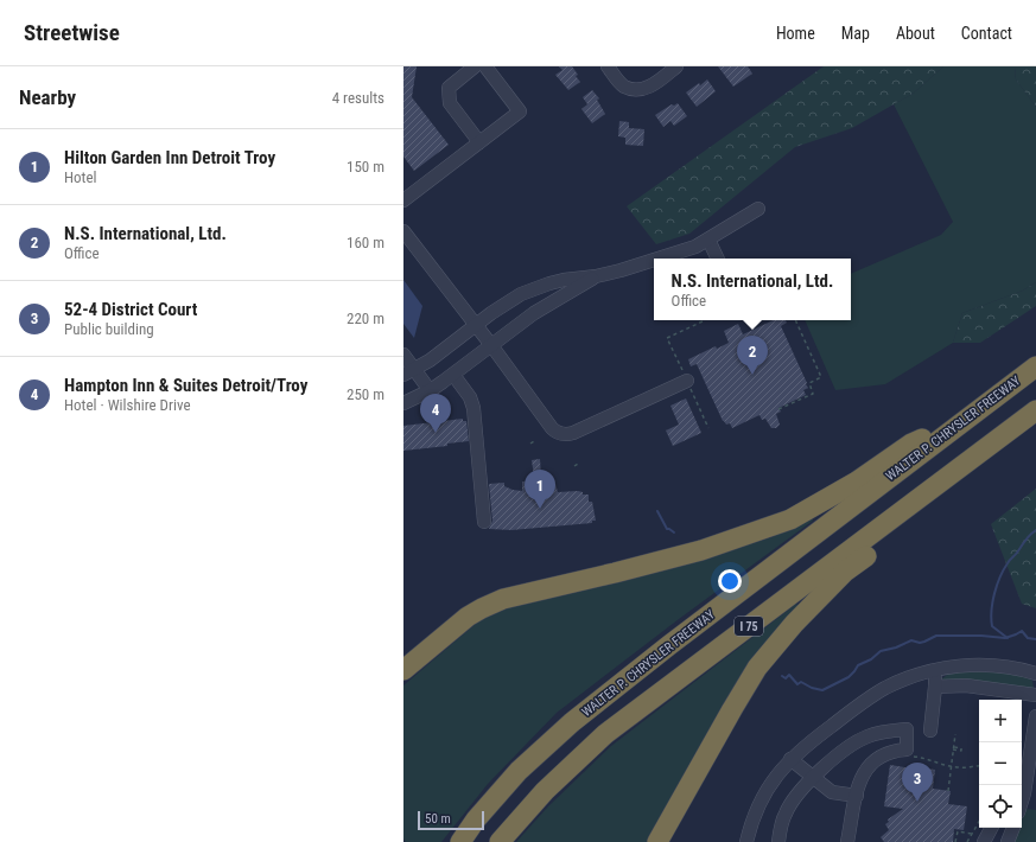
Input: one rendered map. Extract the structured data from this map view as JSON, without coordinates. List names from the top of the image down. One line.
{"streets":{"highway":["WALTER P. CHRYSLER FREEWAY","I 75"]},"scale_bar":"50 m","page":{"header":"Streetwise","nav":["Home","Map","About","Contact"],"heading":["Nearby","4 results"],"list":[{"mark":"1","name":"Hilton Garden Inn Detroit Troy","note":"Hotel","value":"150 m"},{"mark":"2","name":"N.S. International, Ltd.","note":"Office","value":"160 m"},{"mark":"3","name":"52-4 District Court","note":"Public building","value":"220 m"},{"mark":"4","name":"Hampton Inn & Suites Detroit/Troy","note":"Hotel · Wilshire Drive","value":"250 m"}],"popup":["N.S. International, Ltd.","Office"],"pins":["2","4","1","3"],"map_buttons":["+","−"],"scale":"50 m"}}
